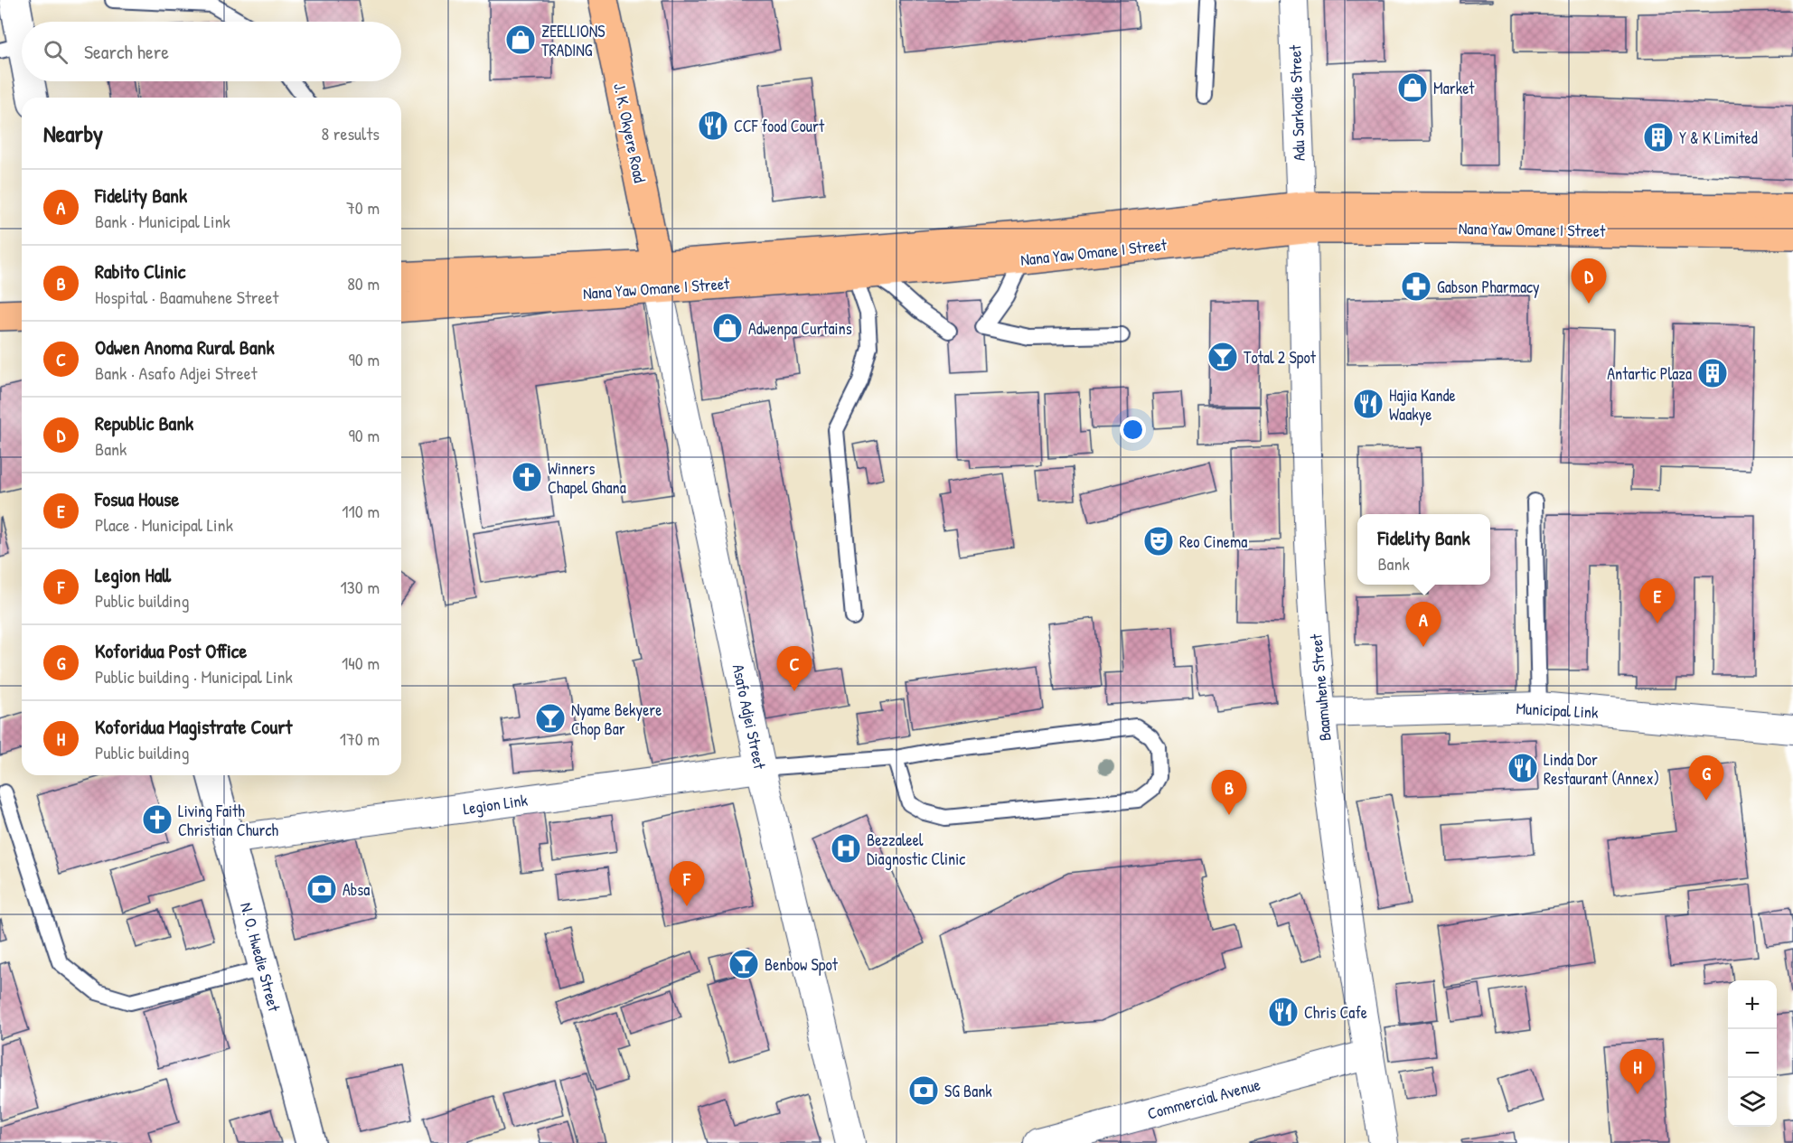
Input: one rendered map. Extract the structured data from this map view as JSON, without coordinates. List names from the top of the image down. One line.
{"streets":{"main road":["J. K. Okyere Road","Nana Yaw Omane I Street"],"street":["Adu Sarkodie Street","Baamuhene Street","Municipal Link","Asafo Adjei Street","Legion Link","N. O. Hwedie Street","Commercial Avenue"]},"crossings":[["Adu Sarkodie Street","Nana Yaw Omane I Street"],["Adu Sarkodie Street","Baamuhene Street"],["J. K. Okyere Road","Nana Yaw Omane I Street"],["J. K. Okyere Road","Asafo Adjei Street"],["Nana Yaw Omane I Street","Baamuhene Street"],["Nana Yaw Omane I Street","Asafo Adjei Street"],["Baamuhene Street","Municipal Link"],["Baamuhene Street","Commercial Avenue"],["Asafo Adjei Street","Legion Link"],["Legion Link","N. O. Hwedie Street"]],"places":{"shop":["ZEELLIONS TRADING","Market","Adwenpa Curtains"],"restaurant":["CCF food Court","Hajia Kande Waakye","Linda Dor Restaurant (Annex)","Chris Cafe"],"building":["Y & K Limited","Antartic Plaza"],"pharmacy":["Gabson Pharmacy"],"bar":["Total 2 Spot","Nyame Bekyere Chop Bar","Benbow Spot"],"church":["Winners Chapel Ghana","Living Faith Christian Church"],"theatre":["Reo Cinema"],"hospital":["Bezzaleel Diagnostic Clinic"],"bank":["Absa","SG Bank"]},"page":{"search":"Search here","heading":["Nearby","8 results"],"list":[{"mark":"A","name":"Fidelity Bank","note":"Bank · Municipal Link","value":"70 m"},{"mark":"B","name":"Rabito Clinic","note":"Hospital · Baamuhene Street","value":"80 m"},{"mark":"C","name":"Odwen Anoma Rural Bank","note":"Bank · Asafo Adjei Street","value":"90 m"},{"mark":"D","name":"Republic Bank","note":"Bank","value":"90 m"},{"mark":"E","name":"Fosua House","note":"Place · Municipal Link","value":"110 m"},{"mark":"F","name":"Legion Hall","note":"Public building","value":"130 m"},{"mark":"G","name":"Koforidua Post Office","note":"Public building · Municipal Link","value":"140 m"},{"mark":"H","name":"Koforidua Magistrate Court","note":"Public building","value":"170 m"}],"pins":["D","E","A","C","G","B","F","H"],"popup":["Fidelity Bank","Bank"],"map_buttons":["+","−"]}}
